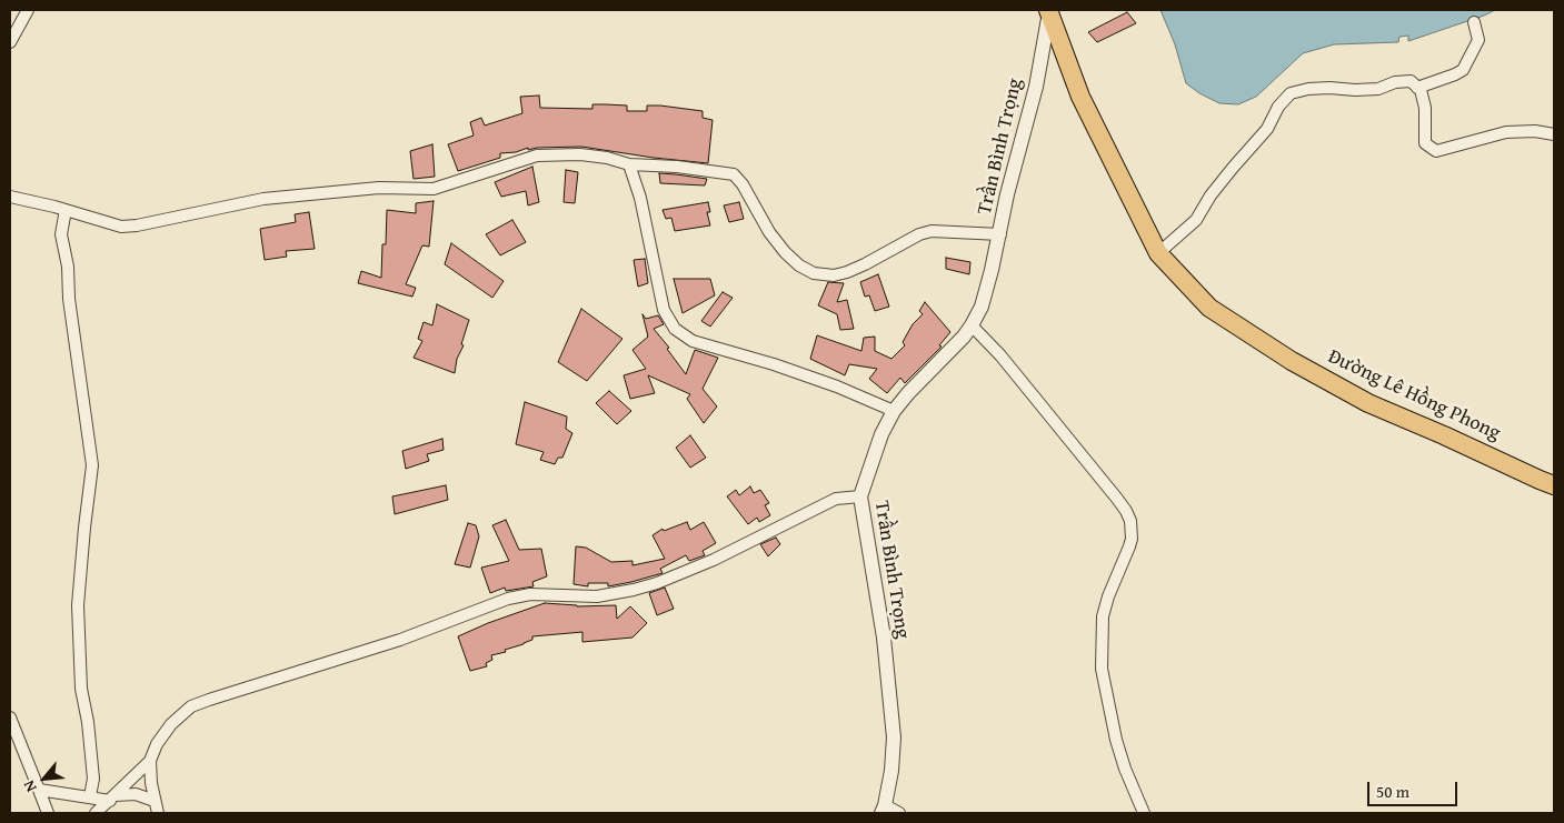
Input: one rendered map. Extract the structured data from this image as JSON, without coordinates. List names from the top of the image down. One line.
{"streets":{"main road":["Đường Lê Hồng Phong"],"street":["Trần Bình Trọng"]},"crossings":[["Trần Bình Trọng","Đường Lê Hồng Phong"]],"scale_bar":"50 m","north":"bottom left"}
